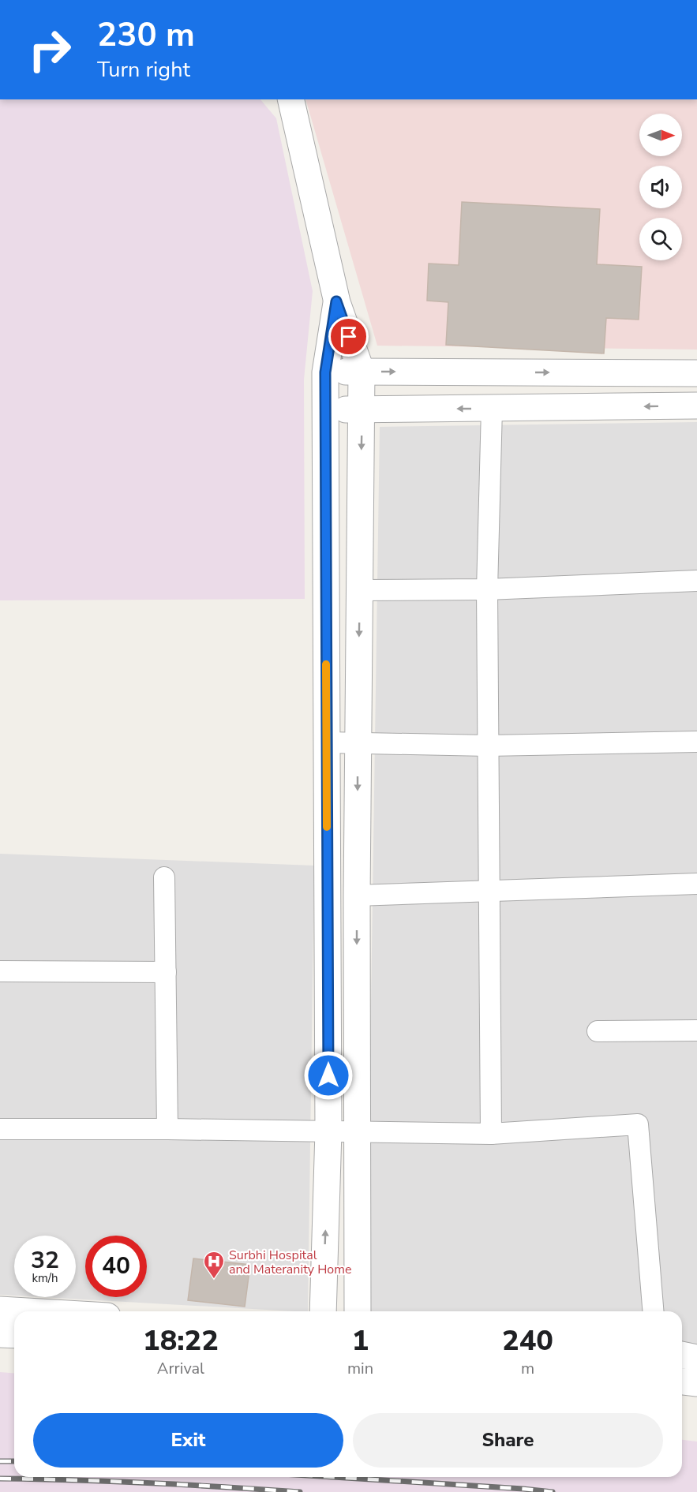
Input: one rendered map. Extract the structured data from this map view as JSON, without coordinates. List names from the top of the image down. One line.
{"places":{"hospital":["Surbhi Hospital and Materanity Home"]},"north":"right","page":{"turn":["230 m","Turn right"],"speed":"32 km/h","limit":"40","eta":["18:22","Arrival","1","min","240","m"],"buttons":["Exit","Share"]}}
